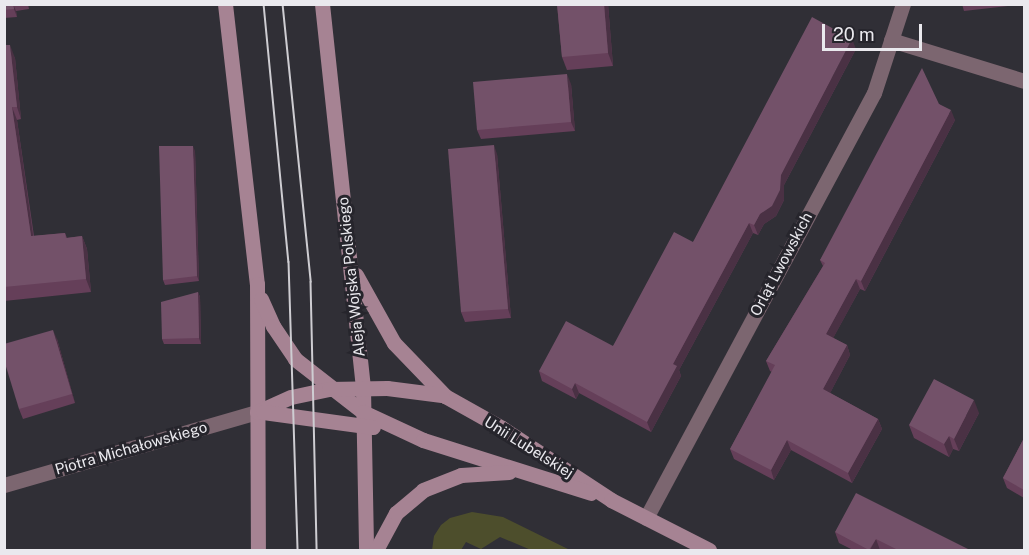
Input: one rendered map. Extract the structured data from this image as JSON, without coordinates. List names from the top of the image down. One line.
{"streets":{"street":["Orląt Lwowskich","Aleja Wojska Polskiego","Unii Lubelskiej","Piotra Michałowskiego"]},"crossings":[["Orląt Lwowskich","Unii Lubelskiej"],["Aleja Wojska Polskiego","Unii Lubelskiej"]],"scale_bar":"20 m"}
